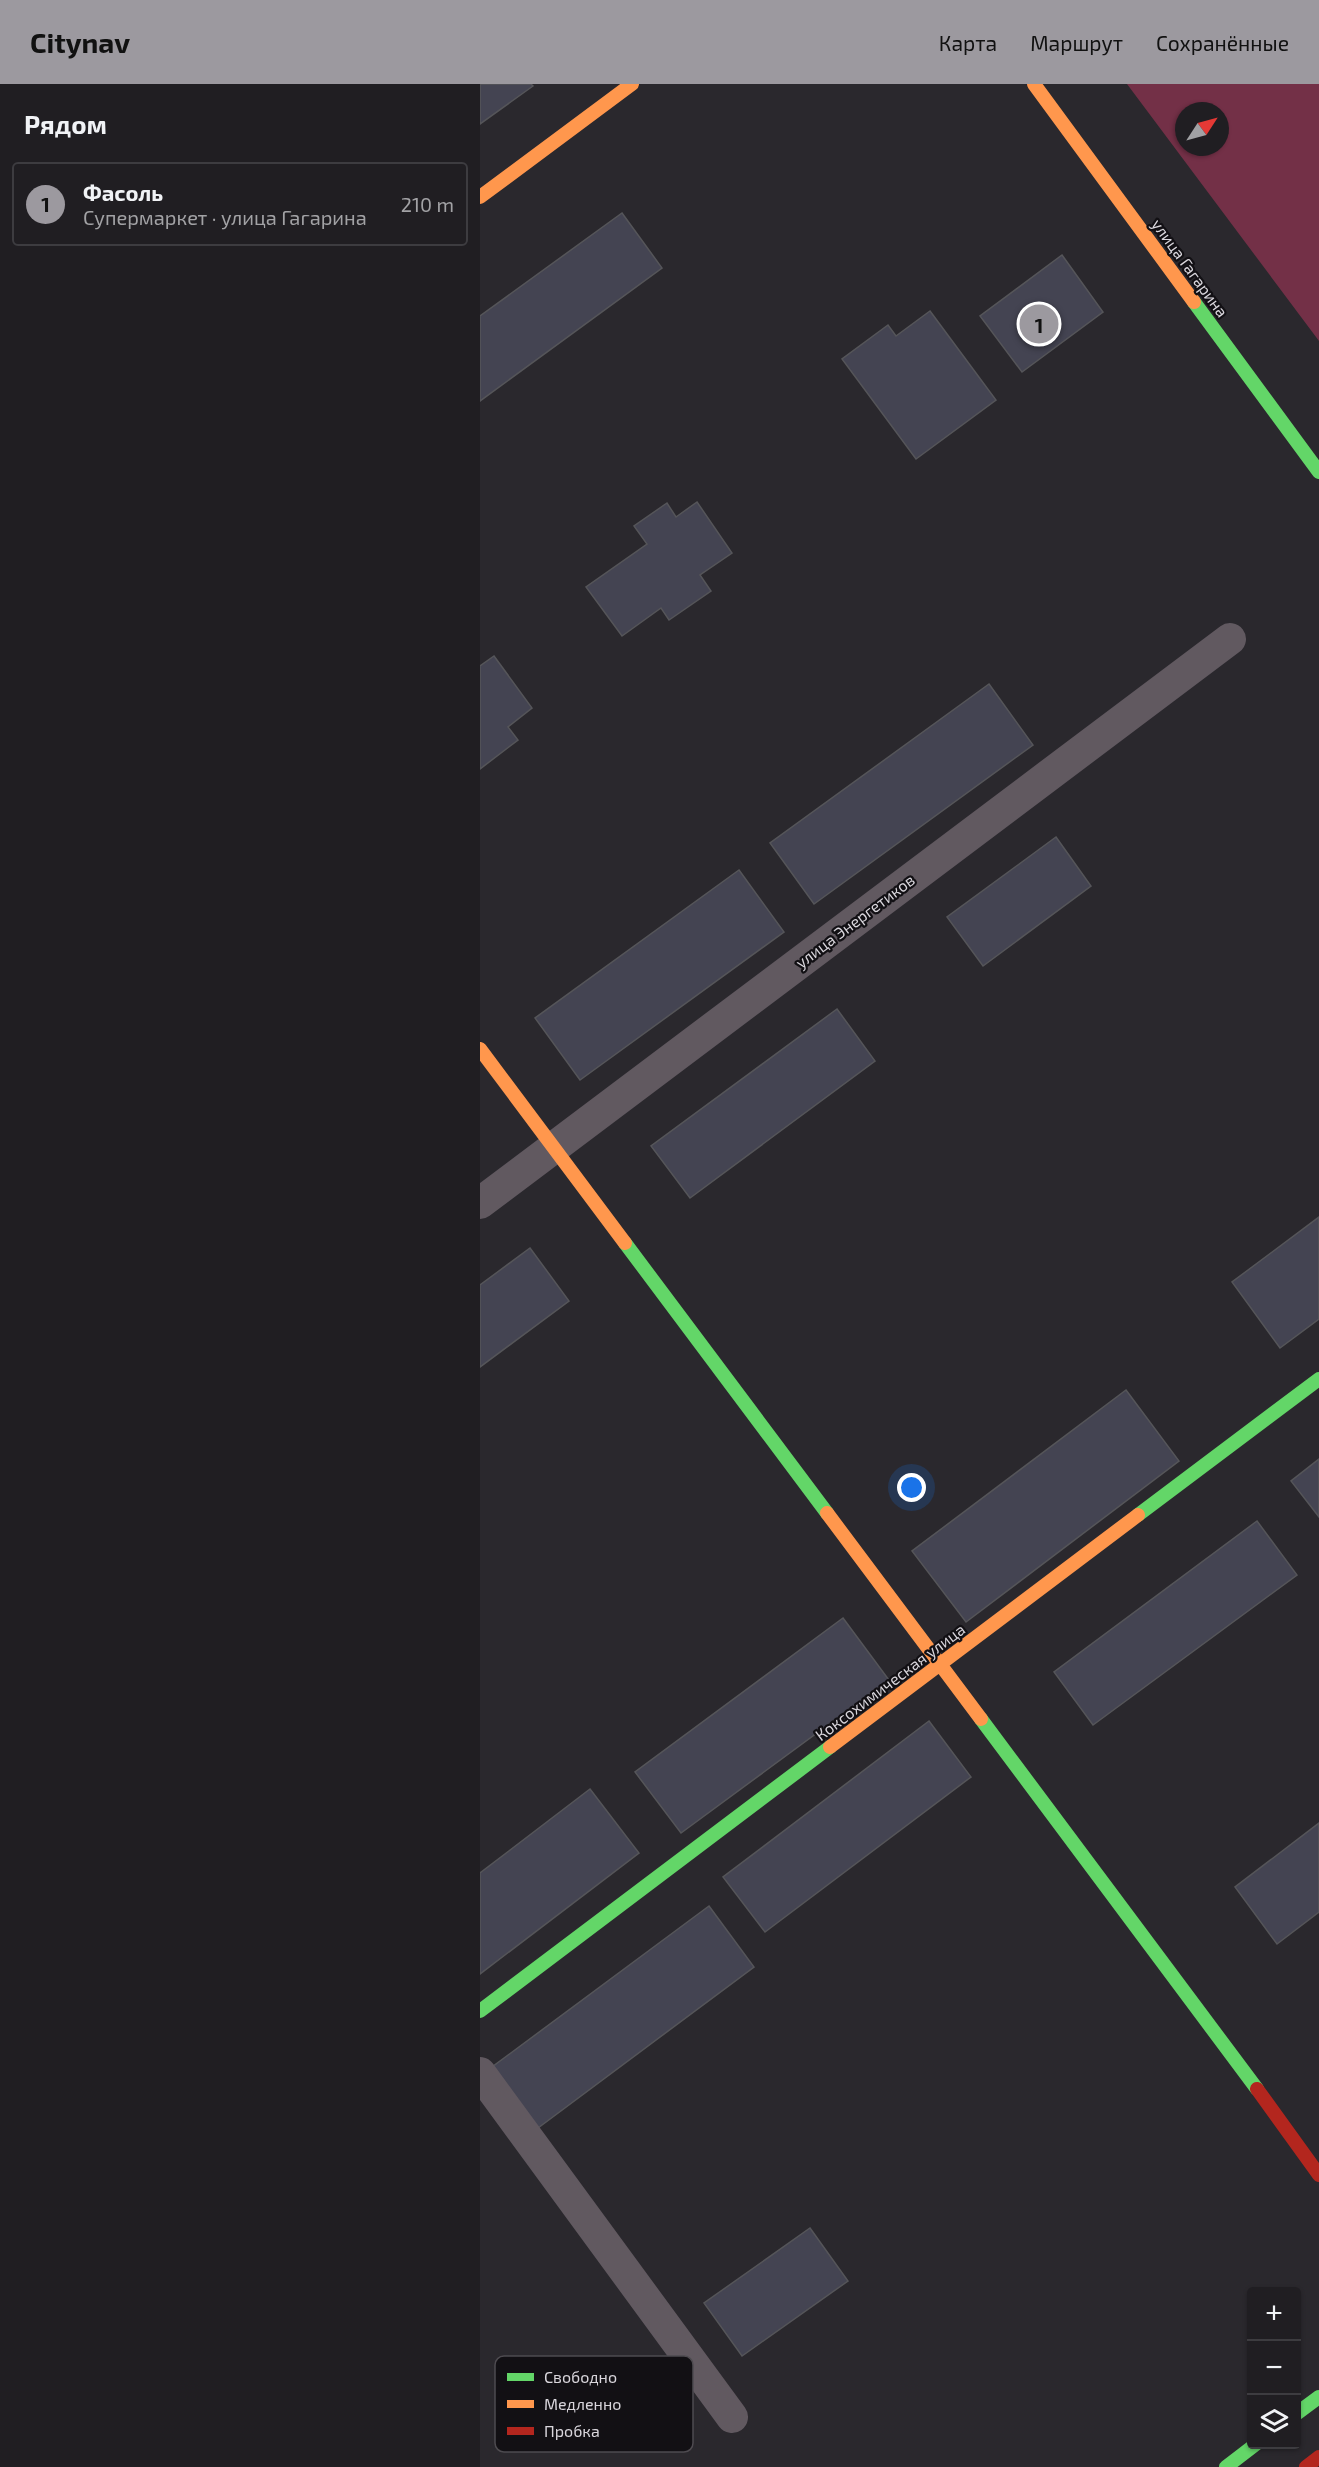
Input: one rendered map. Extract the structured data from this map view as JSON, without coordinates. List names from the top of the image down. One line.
{"streets":{"street":["улица Гагарина","улица Энергетиков","Коксохимическая улица"]},"legend":["Свободно","Медленно","Пробка"],"north":"top right","page":{"header":"Citynav","nav":["Карта","Маршрут","Сохранённые"],"heading":"Рядом","list":[{"mark":"1","name":"Фасоль","note":"Супермаркет · улица Гагарина","value":"210 m"}],"pins":"1","map_buttons":["+","−"]}}
